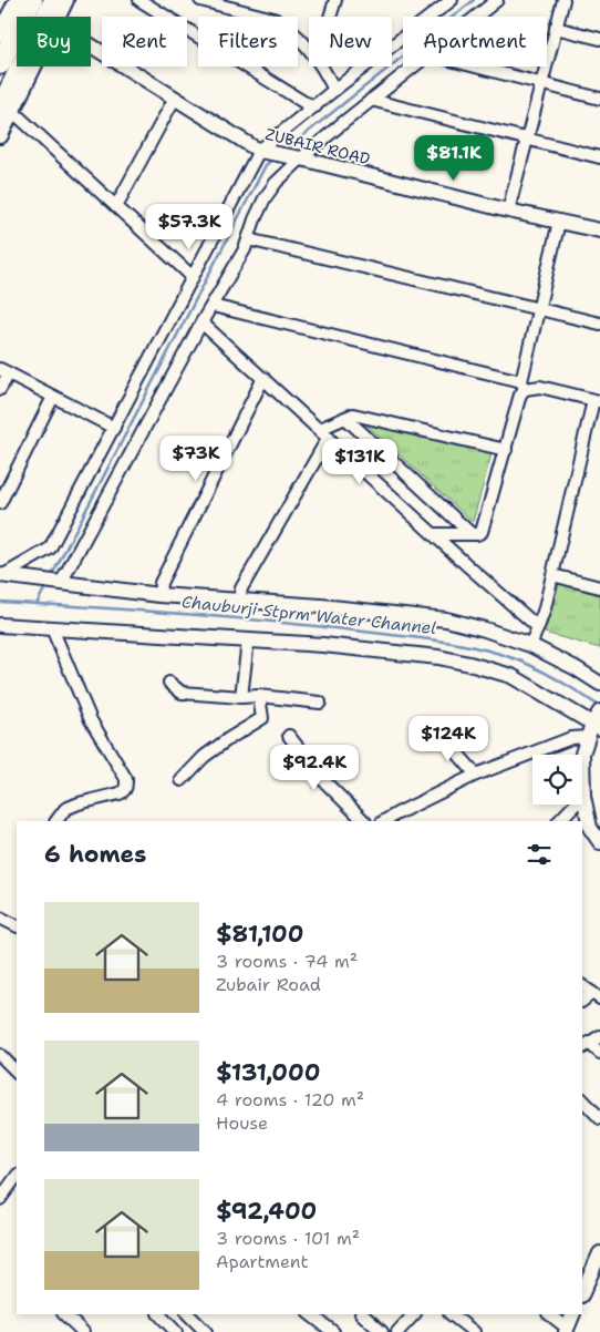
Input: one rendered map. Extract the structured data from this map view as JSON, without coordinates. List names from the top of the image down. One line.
{"streets":{"street":["ZUBAIR ROAD"]},"water":["Chauburji Stprm Water Channel"],"page":{"chip":["Buy","Rent","Filters","New","Apartment"],"price":["$81.1K","$57.3K","$73K","$131K","$124K","$92.4K"],"heading":"6 homes","list":[{"name":"$81,100","note":"3 rooms · 74 m² · Zubair Road"},{"name":"$131,000","note":"4 rooms · 120 m² · House"},{"name":"$92,400","note":"3 rooms · 101 m² · Apartment"}]}}
